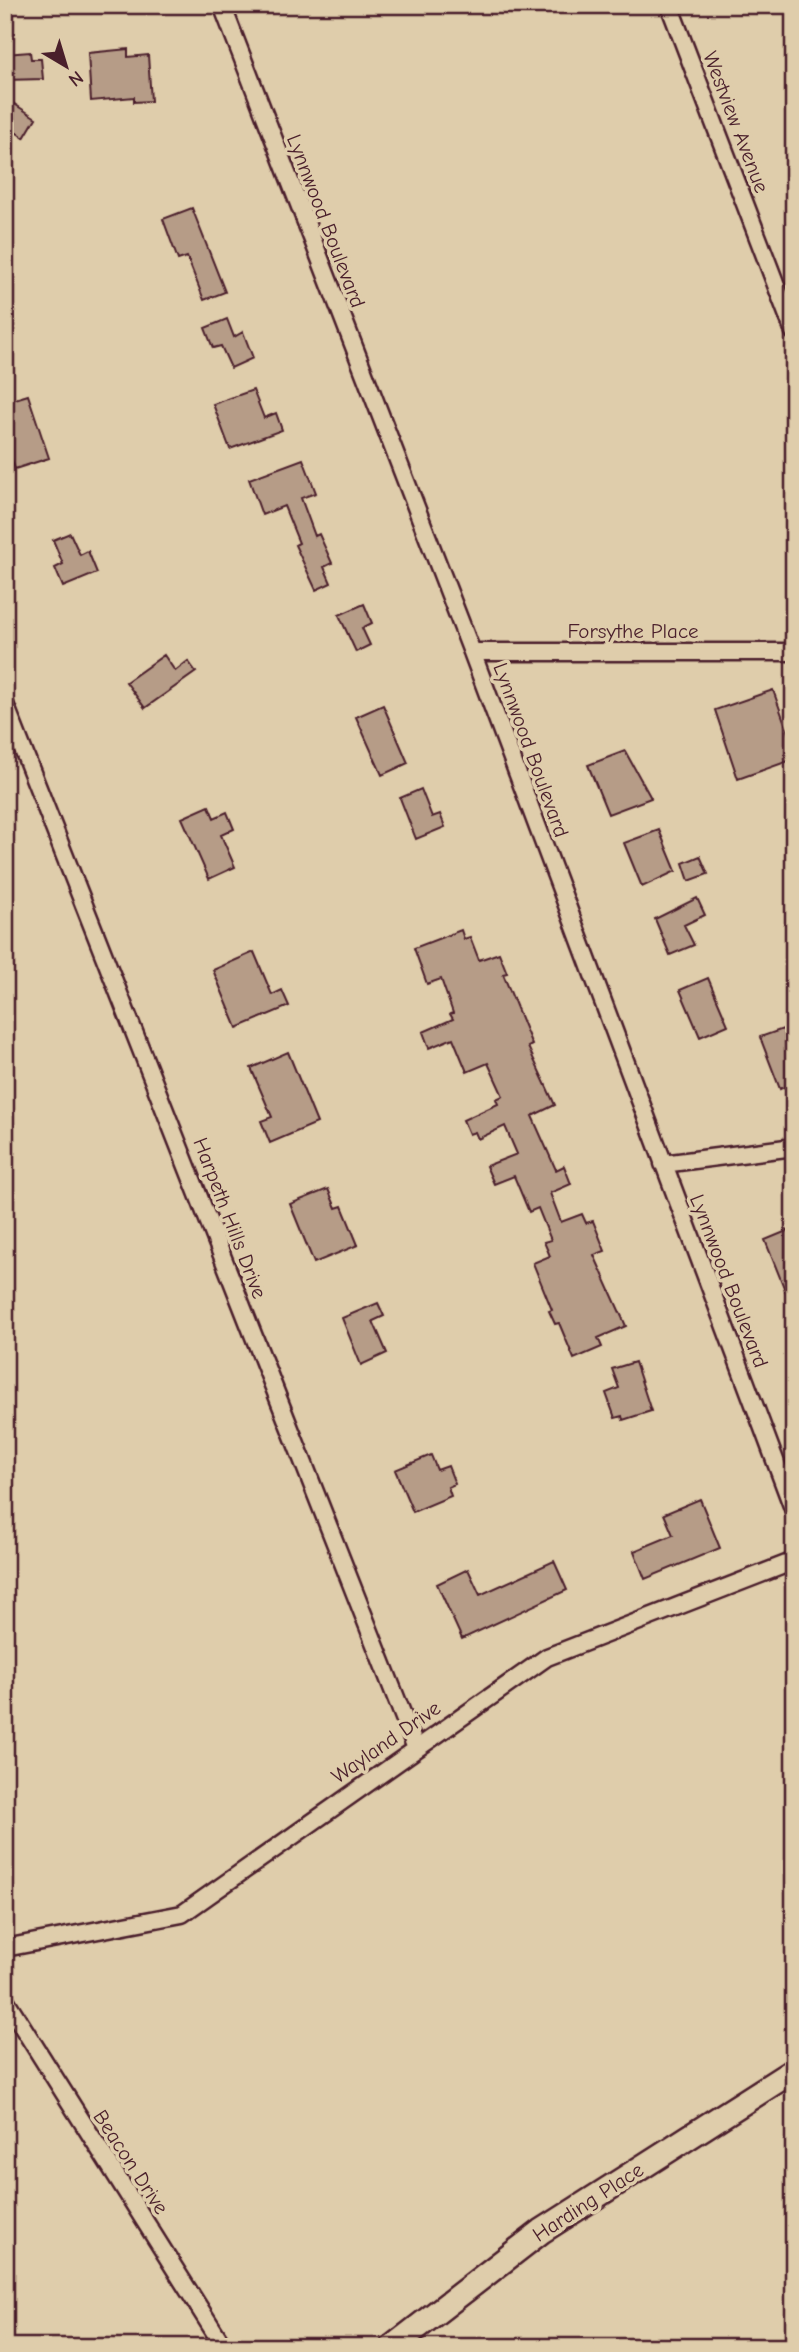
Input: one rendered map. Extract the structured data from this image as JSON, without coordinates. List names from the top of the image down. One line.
{"streets":{"main road":["Harding Place"],"street":["Westview Avenue","Lynnwood Boulevard","Forsythe Place","Harpeth Hills Drive","Wayland Drive","Beacon Drive"]},"crossings":[["Lynnwood Boulevard","Forsythe Place"],["Harpeth Hills Drive","Wayland Drive"]],"north":"bottom right"}
